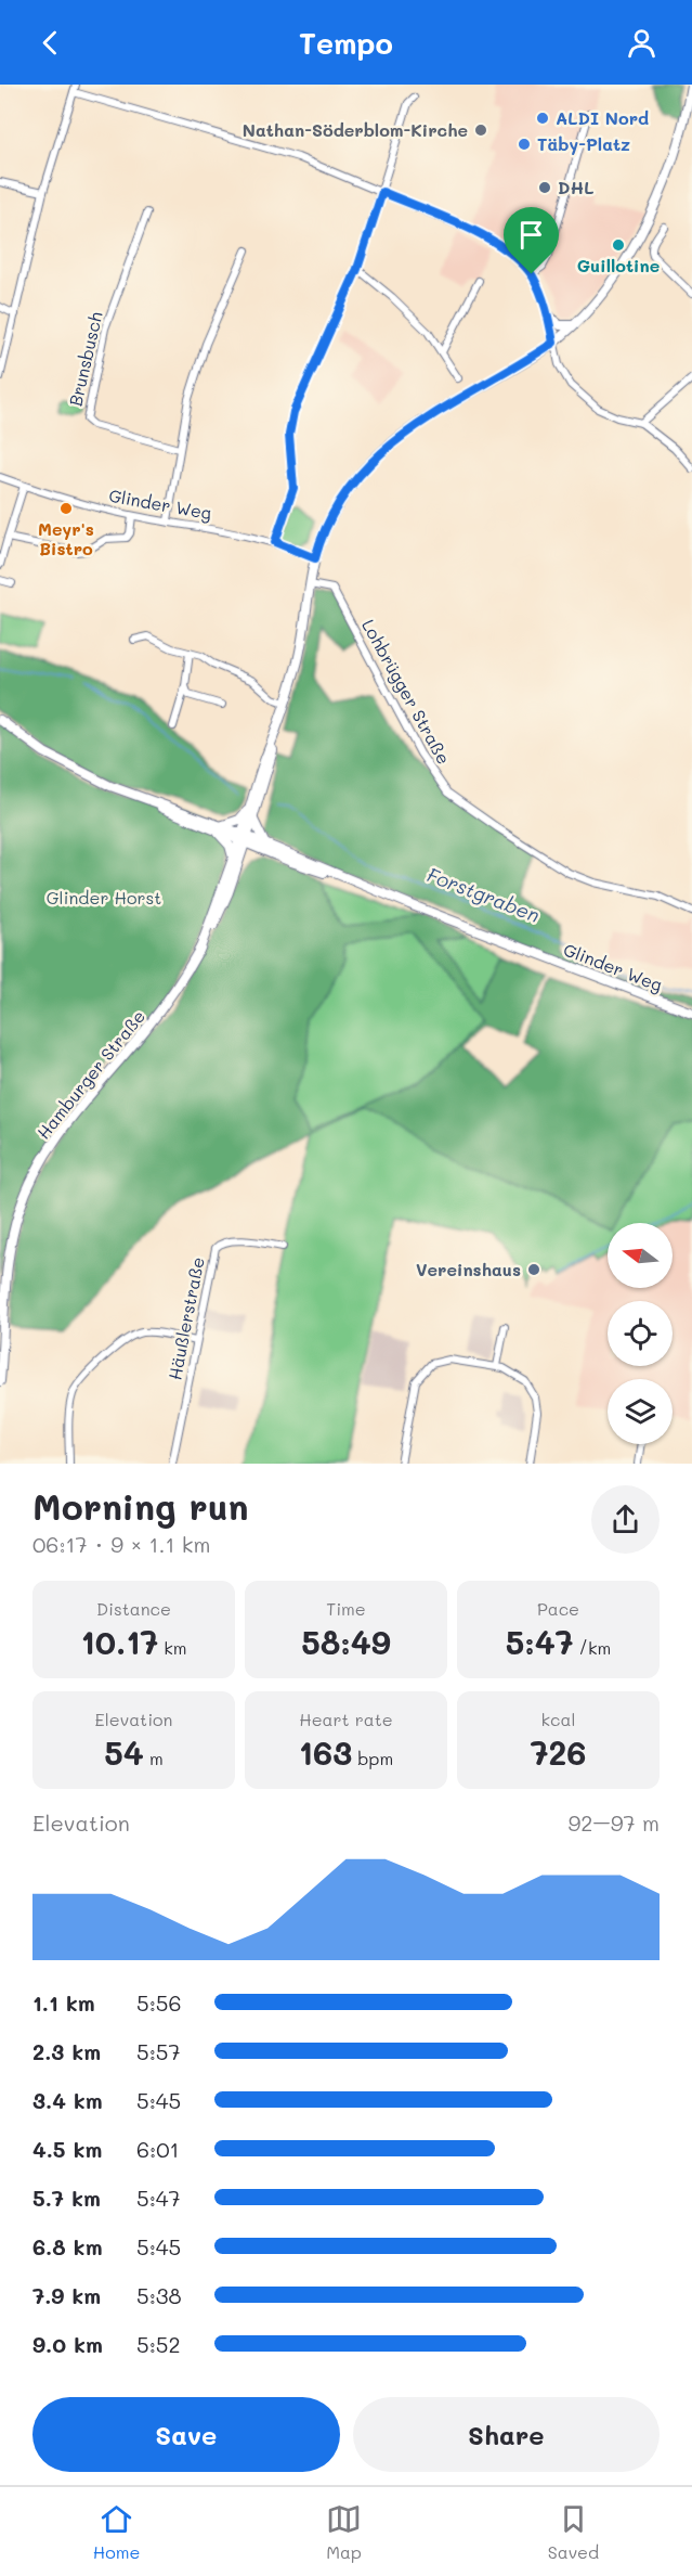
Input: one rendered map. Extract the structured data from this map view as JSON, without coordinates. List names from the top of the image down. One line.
{"streets":{"main road":["Glinder Weg","Hamburger Straße"],"street":["Brunsbusch","Lohbrügger Straße","Häußlerstraße"]},"crossings":[["Glinder Weg","Hamburger Straße"],["Lohbrügger Straße","Hamburger Straße"]],"water":["Forstgraben"],"parks":["Glinder Horst"],"places":["ALDI Nord","Nathan-Söderblom-Kirche","Täby-Platz","DHL","Guillotine","Meyr's Bistro","Vereinshaus"],"north":"left","page":{"header":"Tempo","heading":["Morning run","06:17 · 9 × 1.1 km"],"stats":[["Distance","10.17 km"],["Time","58:49"],["Pace","5:47 /km"],["Elevation","54 m"],["Heart rate","163 bpm"],["kcal","726"]],"chart":["Elevation","92–97 m"],"list":[{"name":"1.1 km","note":"5:56"},{"name":"2.3 km","note":"5:57"},{"name":"3.4 km","note":"5:45"},{"name":"4.5 km","note":"6:01"},{"name":"5.7 km","note":"5:47"},{"name":"6.8 km","note":"5:45"},{"name":"7.9 km","note":"5:38"},{"name":"9.0 km","note":"5:52"}],"buttons":["Save","Share"],"tabs":["Home","Map","Saved"]}}
